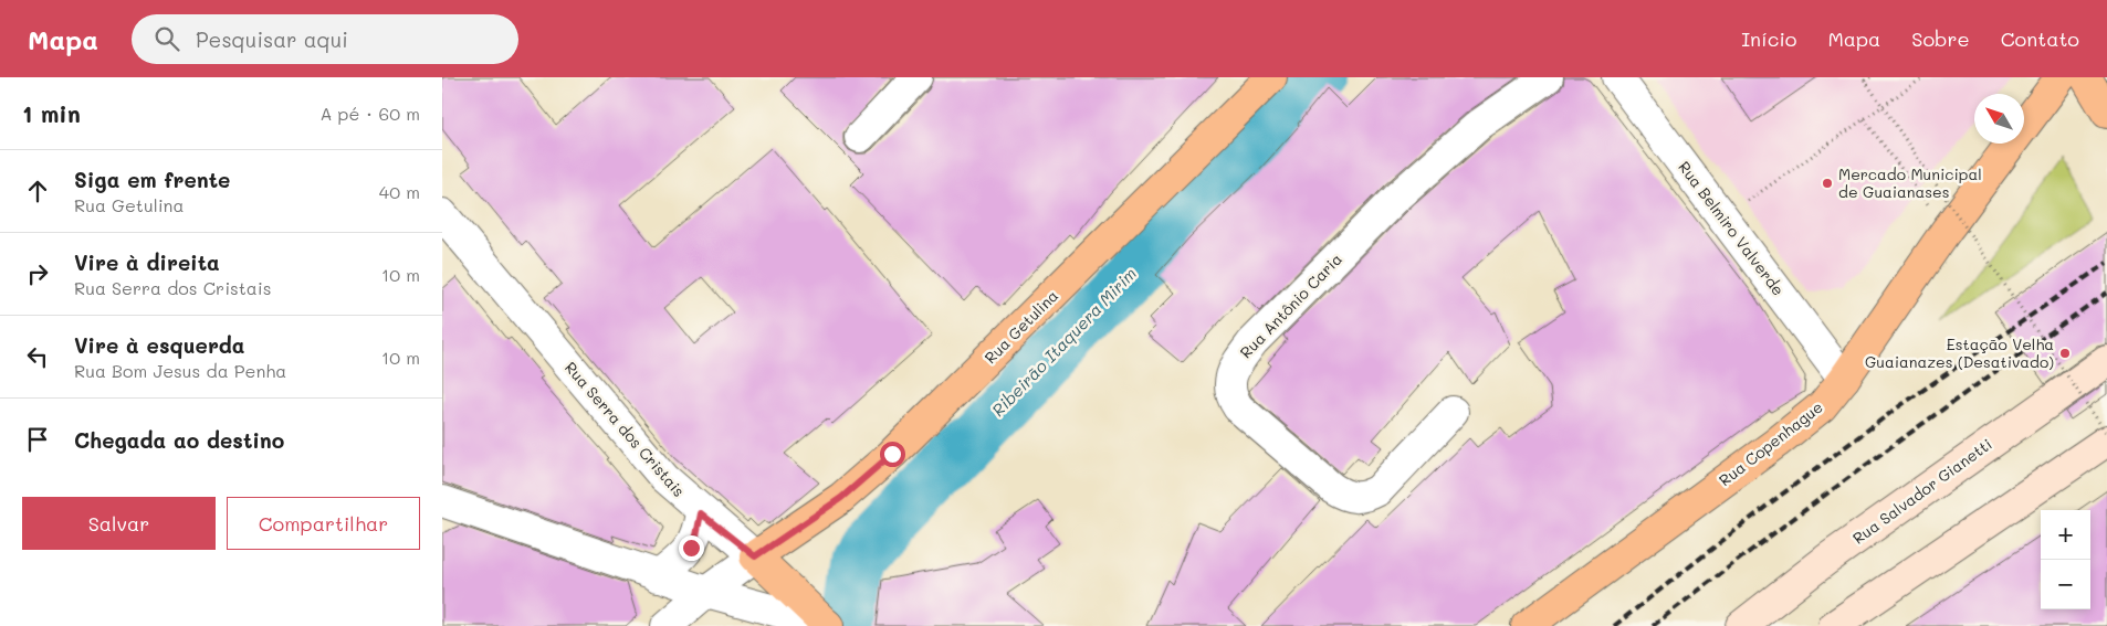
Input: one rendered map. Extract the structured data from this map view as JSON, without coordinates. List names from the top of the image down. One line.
{"streets":{"main road":["Rua Getulina","Rua Serra dos Cristais","Rua Copenhague","Rua Salvador Gianetti"],"street":["Rua Belmiro Valverde","Rua Antônio Caria"]},"crossings":[["Rua Belmiro Valverde","Rua Copenhague"],["Rua Getulina","Rua Serra dos Cristais"]],"water":["Ribeirão Itaquera Mirim"],"places":["Mercado Municipal de Guaianases","Estação Velha Guaianazes (Desativado)"],"north":"top left","page":{"header":"Mapa","search":"Pesquisar aqui","nav":["Início","Mapa","Sobre","Contato"],"heading":["1 min","A pé · 60 m"],"list":[["Siga em frente","Rua Getulina","40 m"],["Vire à direita","Rua Serra dos Cristais","10 m"],["Vire à esquerda","Rua Bom Jesus da Penha","10 m"],"Chegada ao destino"],"buttons":["Salvar","Compartilhar"],"map_buttons":["+","−"]}}
